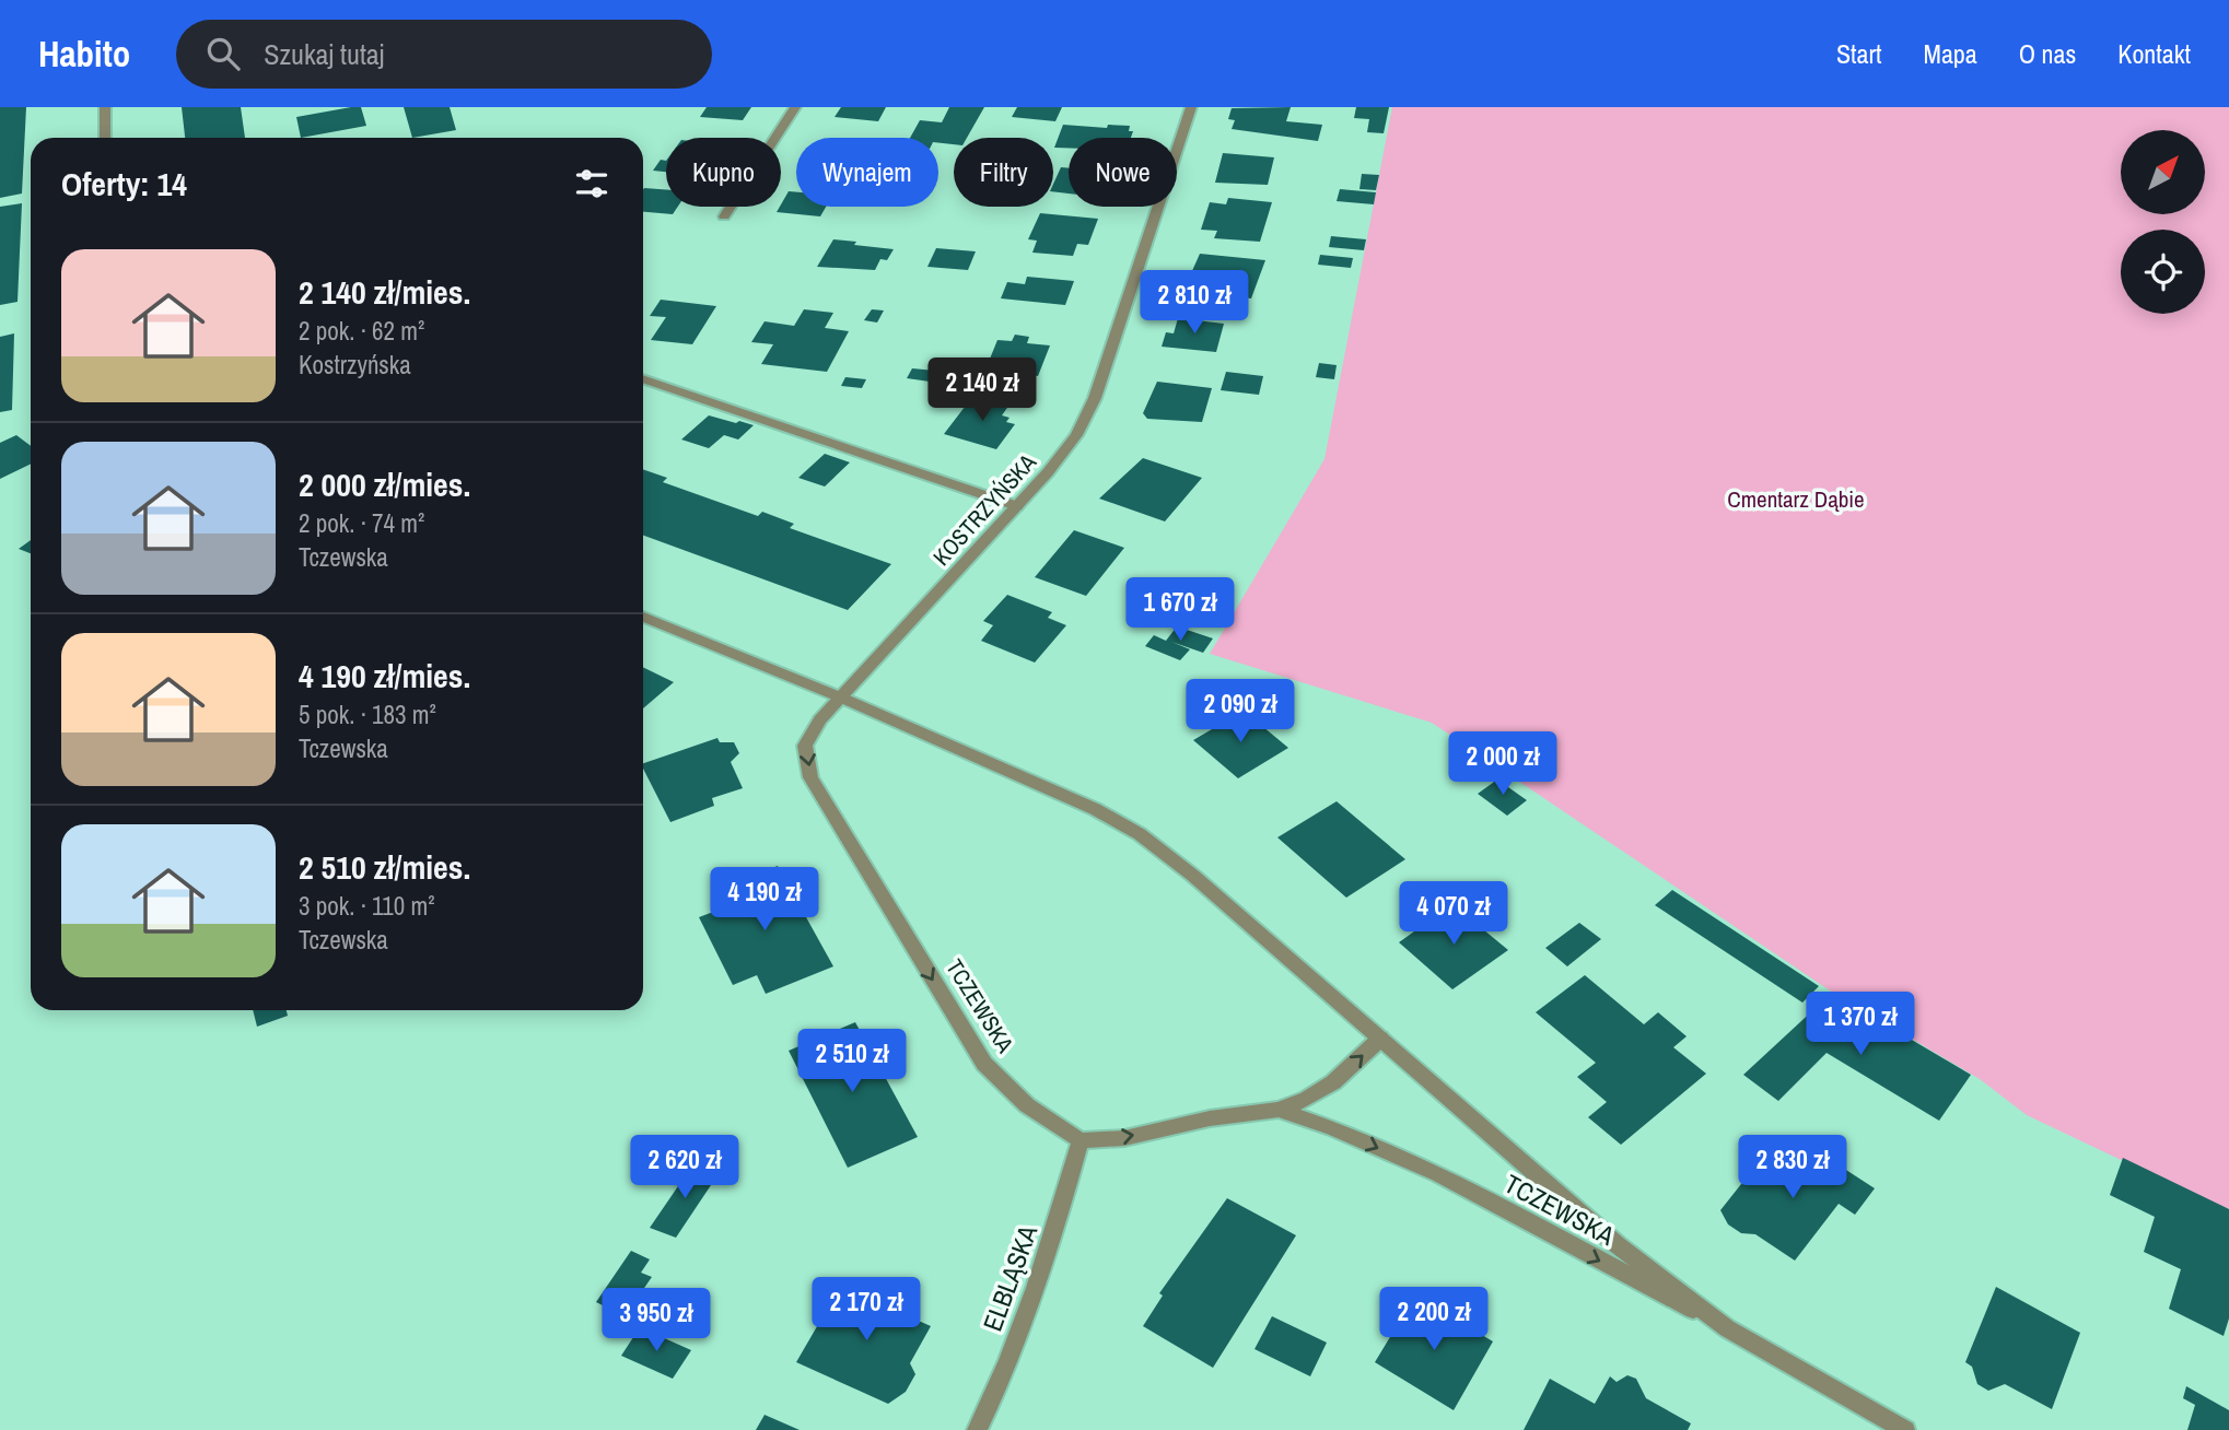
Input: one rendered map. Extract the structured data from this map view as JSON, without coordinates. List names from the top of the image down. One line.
{"streets":{"street":["KOSTRZYŃSKA","TCZEWSKA","ELBLĄSKA"]},"crossings":[["KOSTRZYŃSKA","TCZEWSKA"],["TCZEWSKA","ELBLĄSKA"]],"parks":["Cmentarz Dąbie"],"north":"top right","page":{"header":"Habito","search":"Szukaj tutaj","nav":["Start","Mapa","O nas","Kontakt"],"chip":["Kupno","Wynajem","Filtry","Nowe"],"heading":"Oferty: 14","list":[{"name":"2 140 zł/mies.","note":"2 pok. · 62 m² · Kostrzyńska"},{"name":"2 000 zł/mies.","note":"2 pok. · 74 m² · Tczewska"},{"name":"4 190 zł/mies.","note":"5 pok. · 183 m² · Tczewska"},{"name":"2 510 zł/mies.","note":"3 pok. · 110 m² · Tczewska"}],"price":["2 810 zł","2 140 zł","1 670 zł","2 090 zł","2 000 zł","4 190 zł","4 070 zł","1 370 zł","2 510 zł","2 620 zł","2 830 zł","2 170 zł","2 200 zł","3 950 zł"]}}
